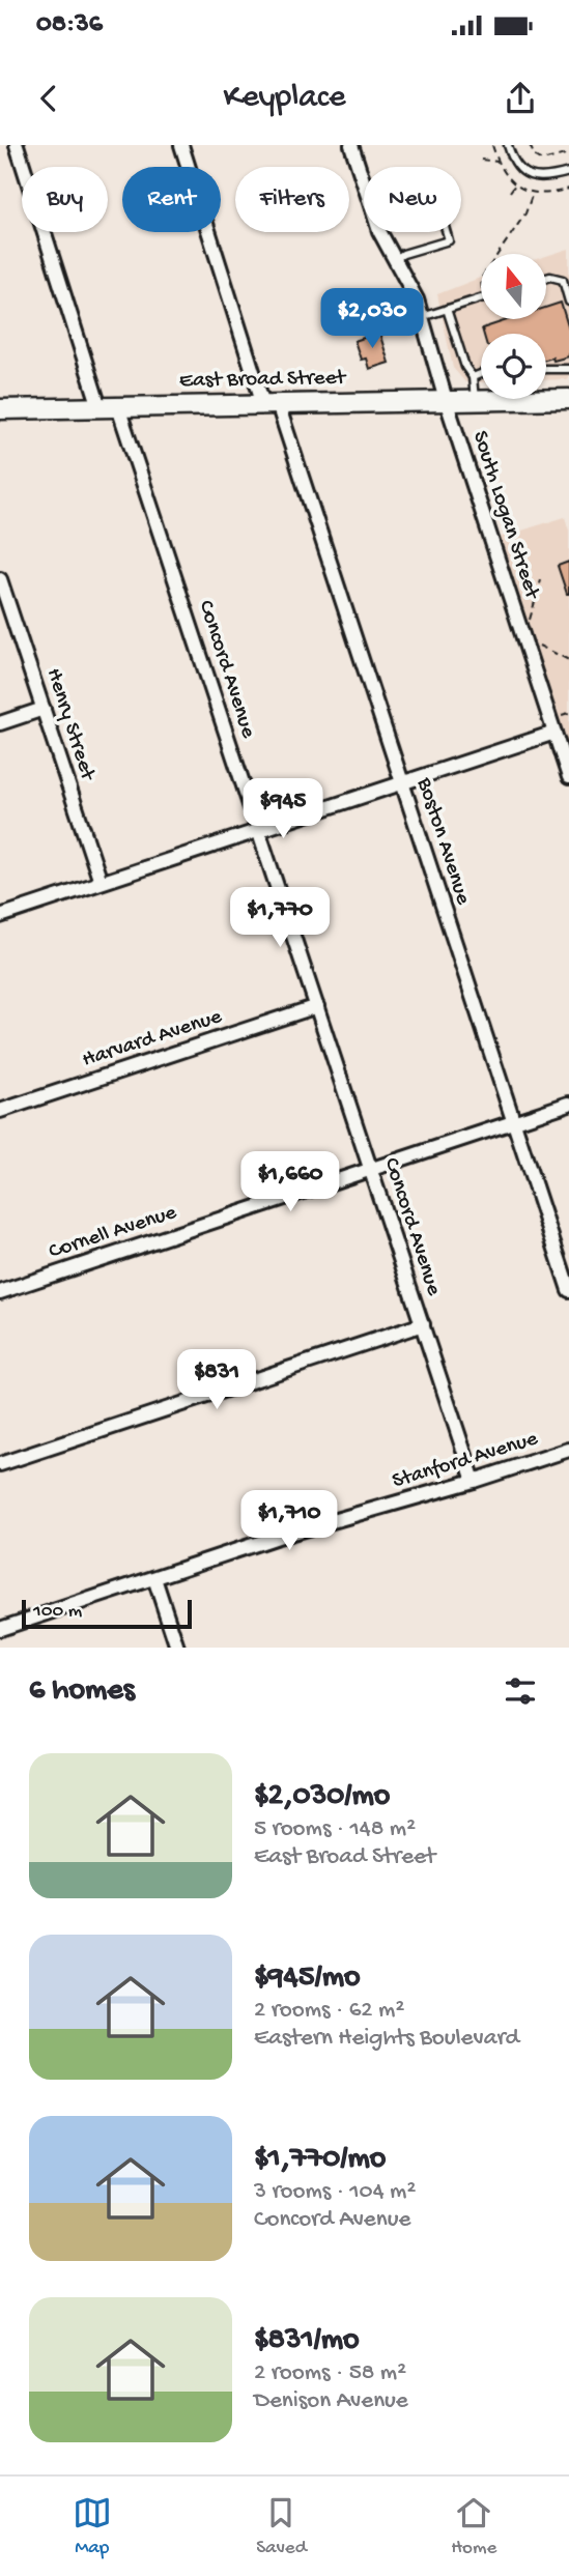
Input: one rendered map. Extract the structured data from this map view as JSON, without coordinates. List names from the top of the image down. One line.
{"streets":{"street":["East Broad Street","South Logan Street","Concord Avenue","Henry Street","Boston Avenue","Harvard Avenue","Cornell Avenue","Stanford Avenue"]},"crossings":[["East Broad Street","South Logan Street"],["East Broad Street","Concord Avenue"],["East Broad Street","Boston Avenue"],["Concord Avenue","Harvard Avenue"],["Concord Avenue","Cornell Avenue"],["Concord Avenue","Stanford Avenue"],["Boston Avenue","Cornell Avenue"]],"scale_bar":"100 m","north":"top","page":{"status":"08:36","header":"Keyplace","chip":["Buy","Rent","Filters","New"],"price":["$2,030","$945","$1,770","$1,660","$831","$1,710"],"scale":"100 m","heading":"6 homes","list":[{"name":"$2,030/mo","note":"5 rooms · 148 m² · East Broad Street"},{"name":"$945/mo","note":"2 rooms · 62 m² · Eastern Heights Boulevard"},{"name":"$1,770/mo","note":"3 rooms · 104 m² · Concord Avenue"},{"name":"$831/mo","note":"2 rooms · 58 m² · Denison Avenue"}],"tabs":["Map","Saved","Home"]}}
